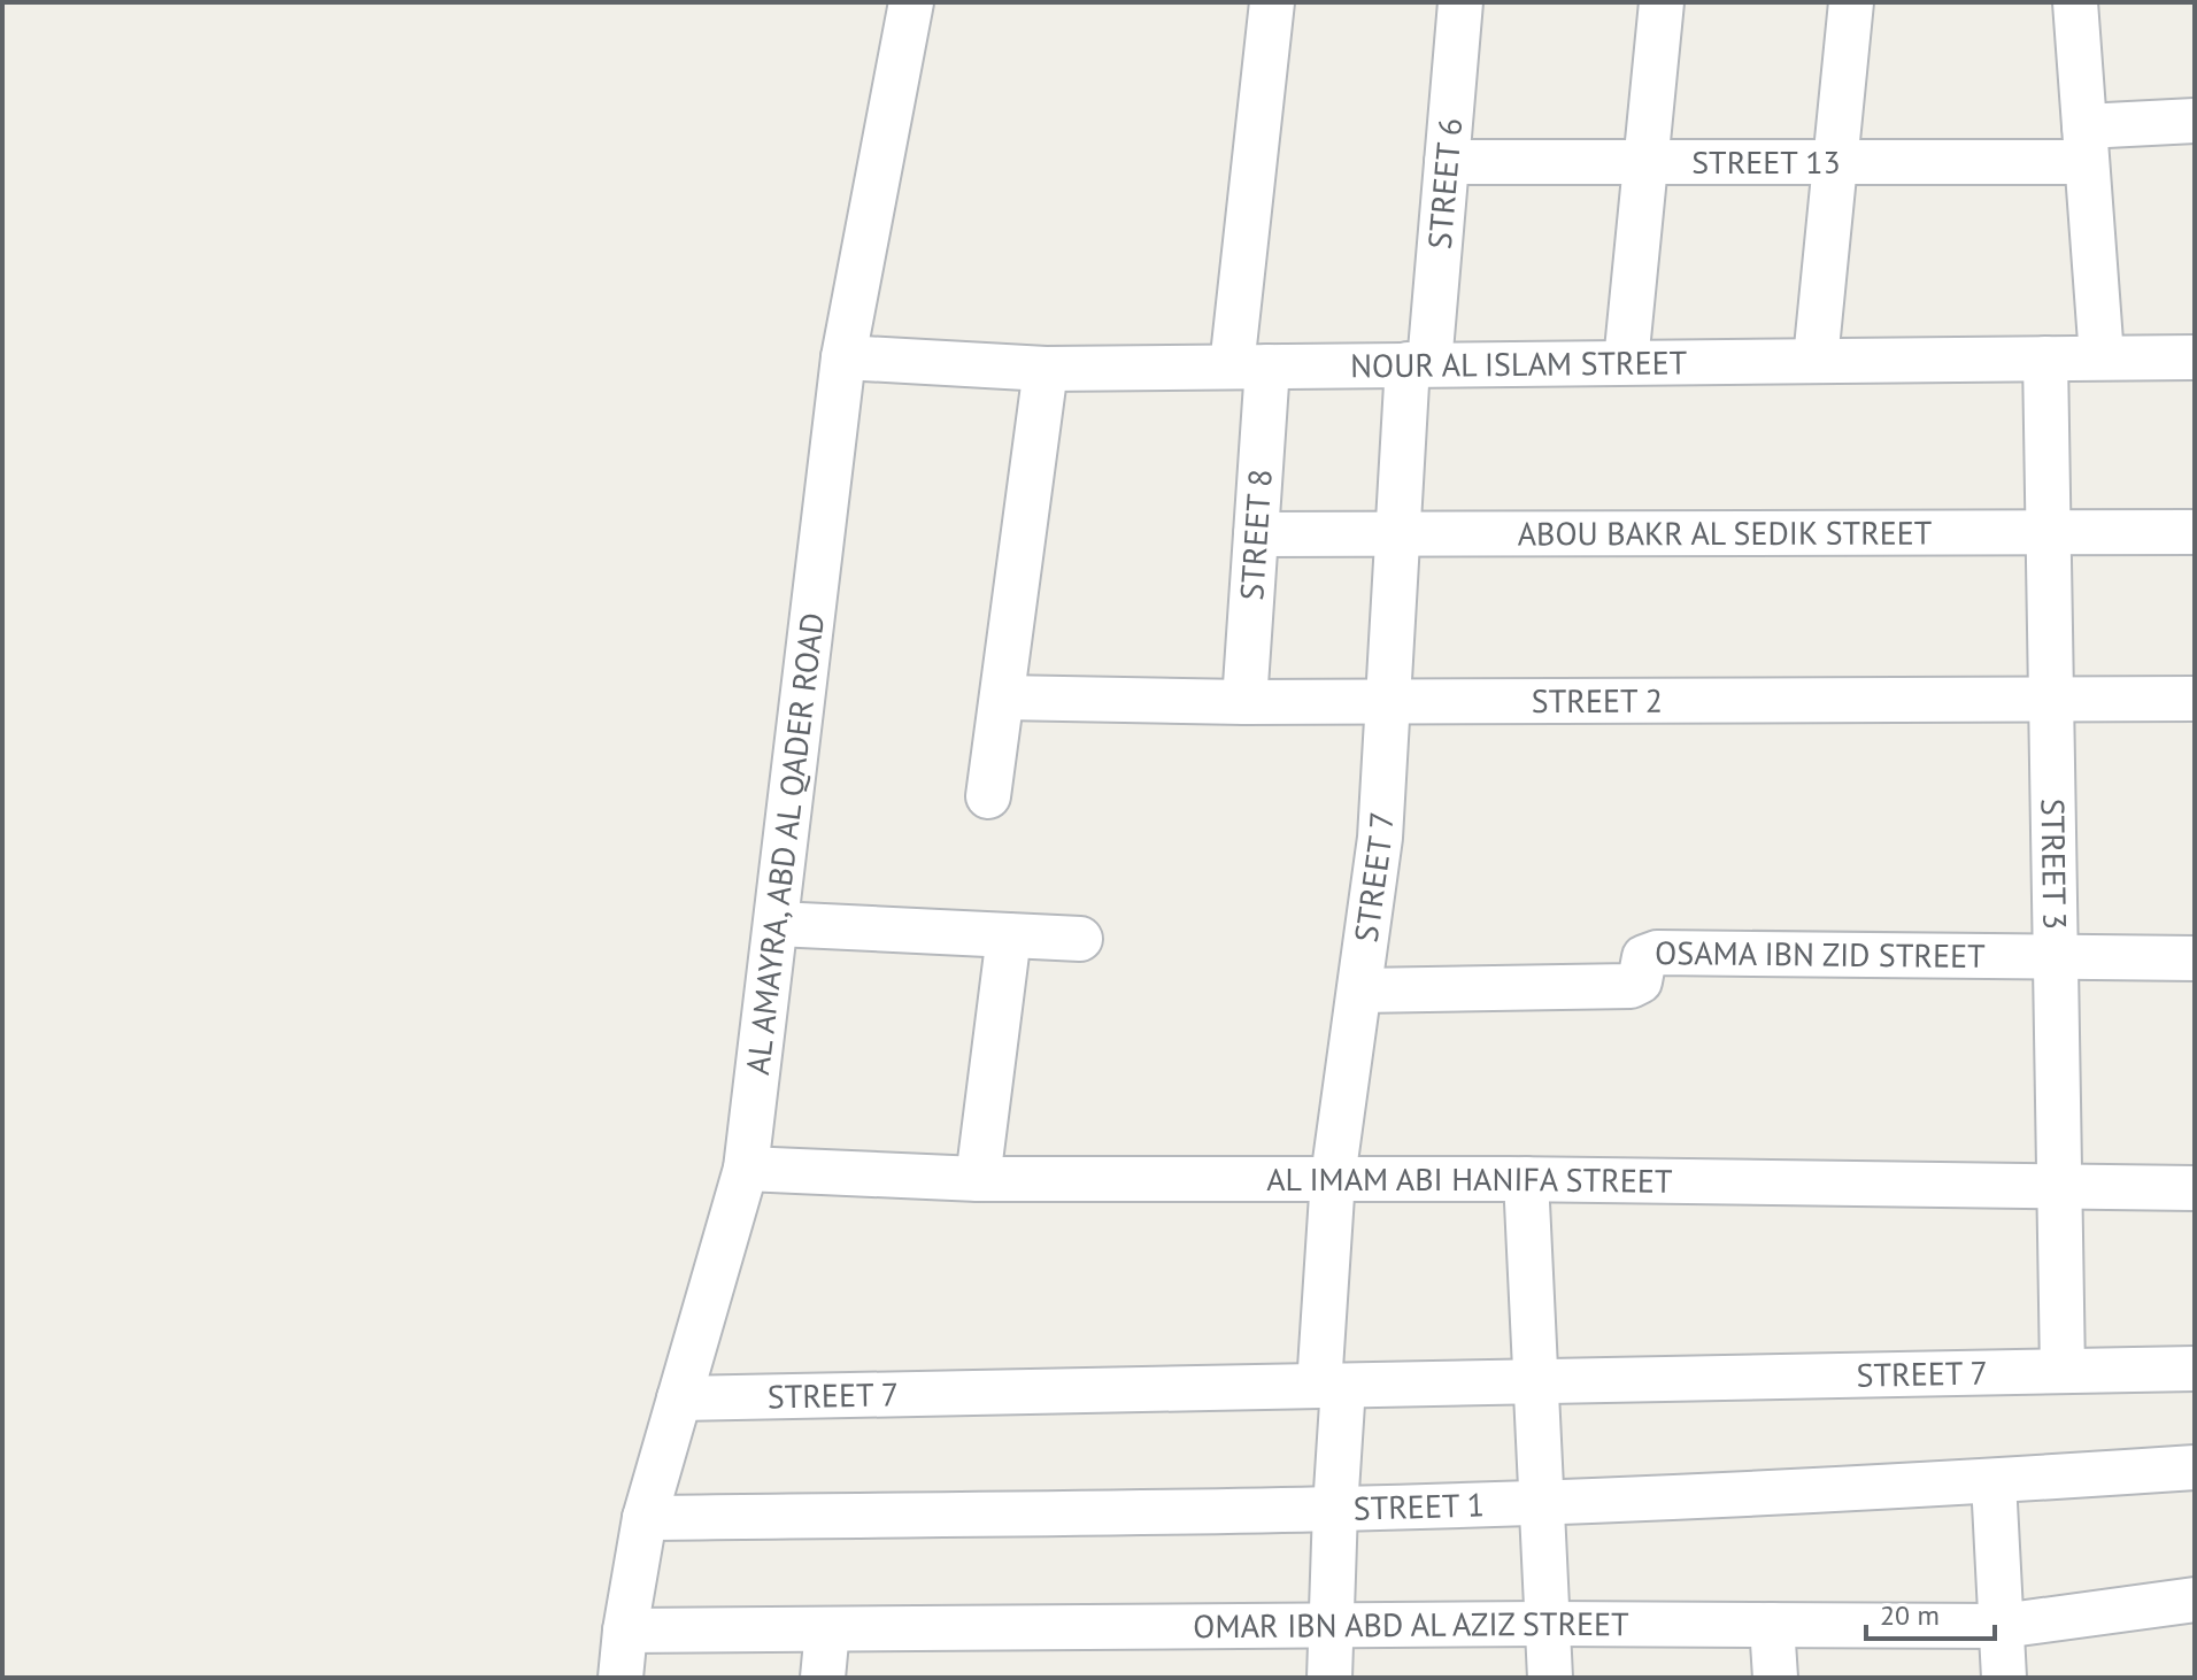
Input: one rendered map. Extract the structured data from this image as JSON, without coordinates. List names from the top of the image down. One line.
{"streets":{"street":["STREET 13","STREET 6","NOUR AL ISLAM STREET","ABOU BAKR AL SEDIK STREET","STREET 8","STREET 2","AL AMAYRA, ABD AL QADER ROAD","STREET 3","STREET 7","OSAMA IBN ZID STREET","AL IMAM ABI HANIFA STREET","STREET 1","OMAR IBN ABD AL AZIZ STREET"]},"crossings":[["STREET 13","STREET 6"],["STREET 6","NOUR AL ISLAM STREET"],["STREET 6","STREET 7"],["NOUR AL ISLAM STREET","STREET 8"],["NOUR AL ISLAM STREET","AL AMAYRA, ABD AL QADER ROAD"],["NOUR AL ISLAM STREET","STREET 3"],["NOUR AL ISLAM STREET","STREET 7"],["ABOU BAKR AL SEDIK STREET","STREET 8"],["ABOU BAKR AL SEDIK STREET","STREET 3"],["ABOU BAKR AL SEDIK STREET","STREET 7"],["STREET 8","STREET 2"],["STREET 2","STREET 3"],["STREET 2","STREET 7"],["AL AMAYRA, ABD AL QADER ROAD","STREET 7"],["AL AMAYRA, ABD AL QADER ROAD","AL IMAM ABI HANIFA STREET"],["AL AMAYRA, ABD AL QADER ROAD","STREET 1"],["AL AMAYRA, ABD AL QADER ROAD","OMAR IBN ABD AL AZIZ STREET"],["STREET 3","STREET 7"],["STREET 3","OSAMA IBN ZID STREET"],["STREET 3","AL IMAM ABI HANIFA STREET"],["STREET 7","OSAMA IBN ZID STREET"],["STREET 7","AL IMAM ABI HANIFA STREET"]],"scale_bar":"20 m"}
